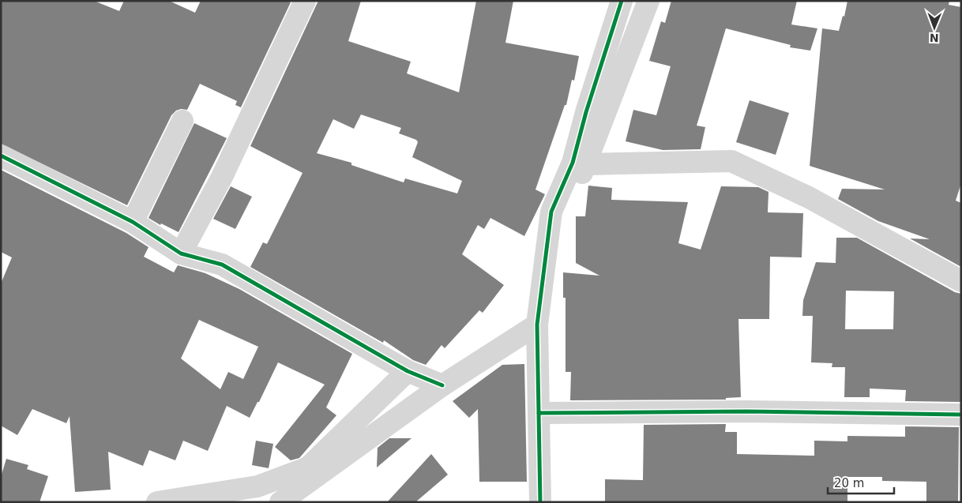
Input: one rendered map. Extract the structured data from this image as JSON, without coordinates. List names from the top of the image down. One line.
{"scale_bar":"20 m","north":"bottom"}
